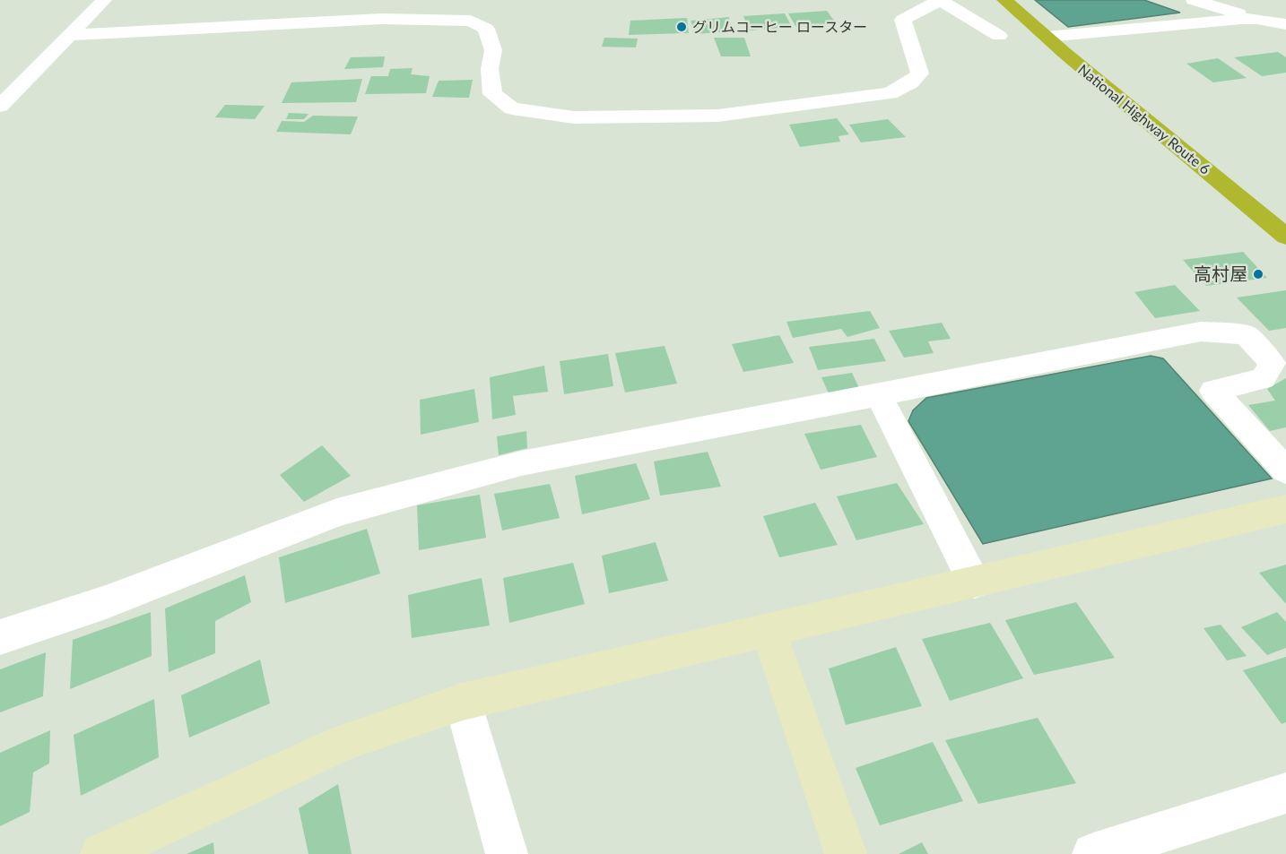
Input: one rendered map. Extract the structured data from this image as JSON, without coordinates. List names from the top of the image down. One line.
{"streets":{"highway":["National Highway Route 6"]},"places":["グリムコーヒー ロースター","高村屋"]}
